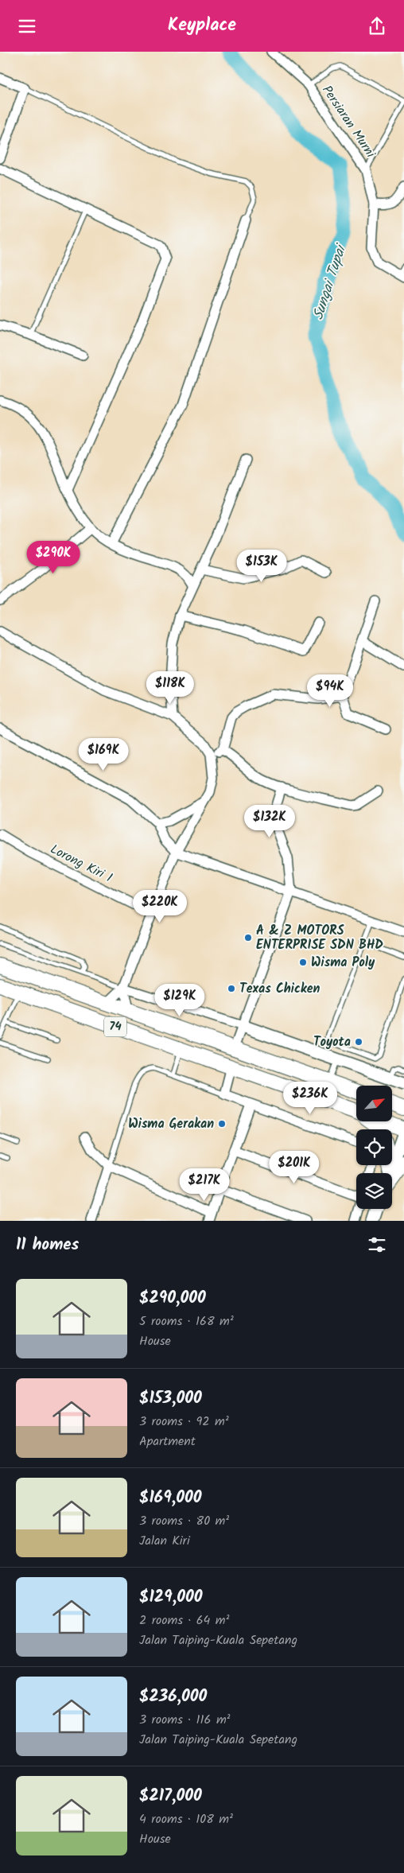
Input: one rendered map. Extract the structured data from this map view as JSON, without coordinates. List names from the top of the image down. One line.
{"streets":{"main road":["74"],"street":["Persiaran Murni","Lorong Kiri 1"]},"water":["Sungai Tupai"],"places":["A & Z MOTORS ENTERPRISE SDN BHD","Wisma Poly","Texas Chicken","Toyota","Wisma Gerakan"],"north":"top right","page":{"header":"Keyplace","price":["$290K","$153K","$118K","$94K","$169K","$132K","$220K","$129K","$236K","$201K","$217K"],"heading":"11 homes","list":[{"name":"$290,000","note":"5 rooms · 168 m² · House"},{"name":"$153,000","note":"3 rooms · 92 m² · Apartment"},{"name":"$169,000","note":"3 rooms · 80 m² · Jalan Kiri"},{"name":"$129,000","note":"2 rooms · 64 m² · Jalan Taiping-Kuala Sepetang"},{"name":"$236,000","note":"3 rooms · 116 m² · Jalan Taiping-Kuala Sepetang"},{"name":"$217,000","note":"4 rooms · 108 m² · House"}]}}
